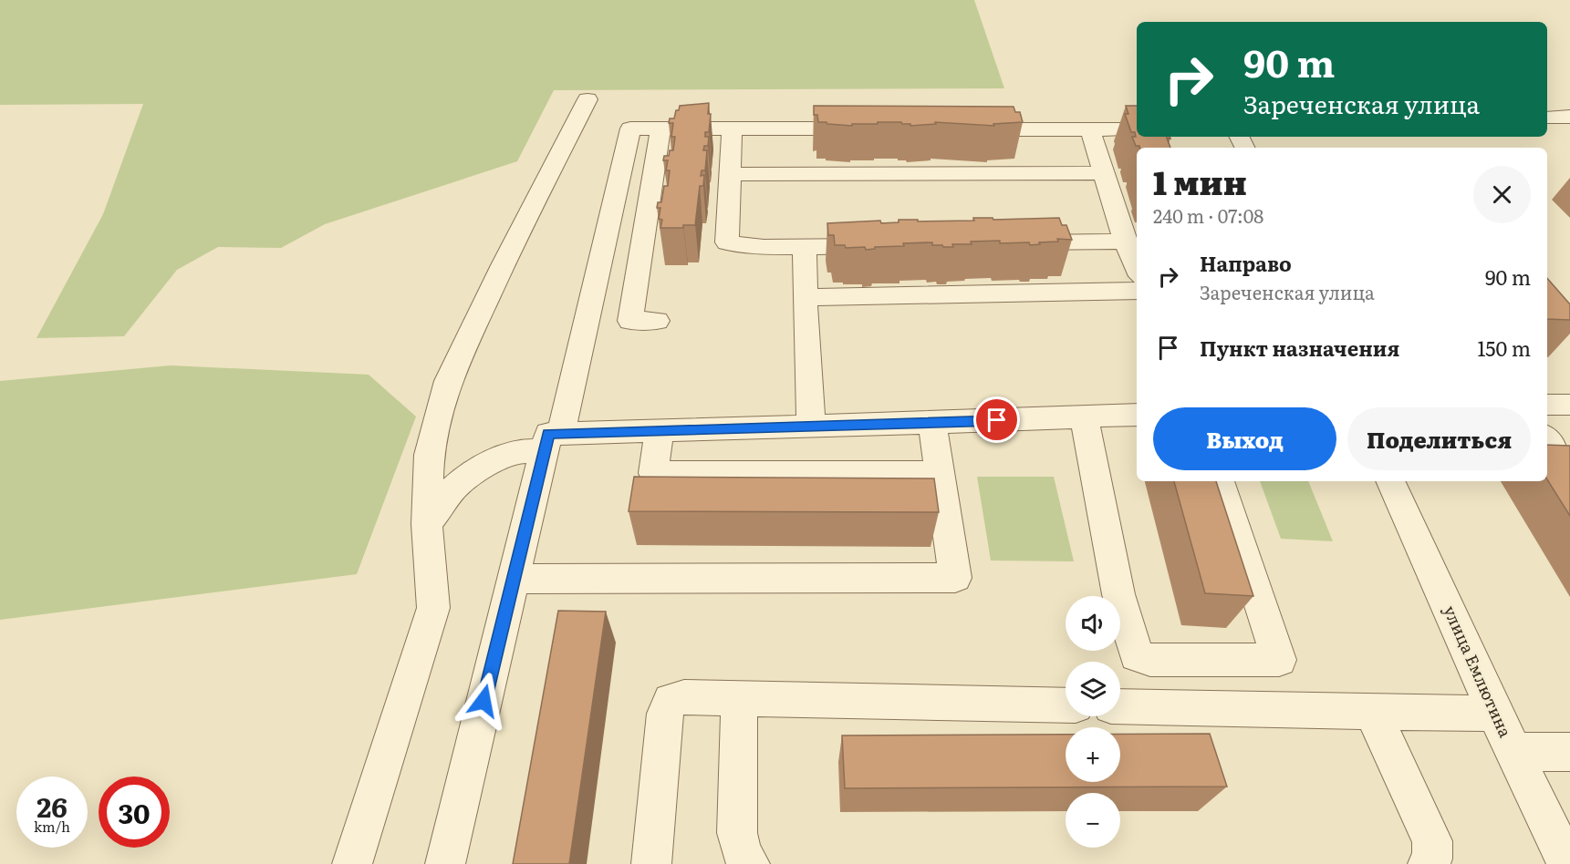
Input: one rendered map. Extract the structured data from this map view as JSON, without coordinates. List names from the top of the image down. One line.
{"streets":{"street":["улица Емлютина"]},"page":{"turn":["90 m","Зареченская улица"],"heading":["1 мин","240 m · 07:08"],"list":[{"name":"Направо","note":"Зареченская улица","value":"90 m"},{"name":"Пункт назначения","value":"150 m"}],"buttons":["Выход","Поделиться"],"map_buttons":["+","−"],"speed":"26 km/h","limit":"30"}}
